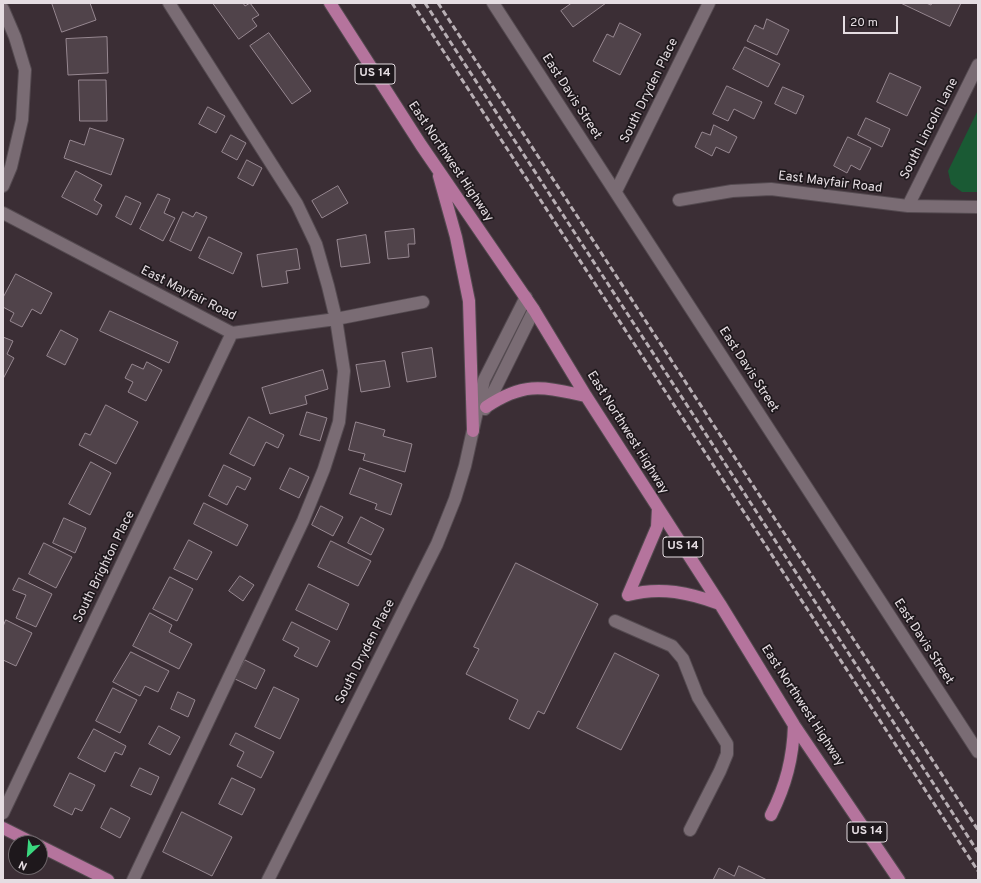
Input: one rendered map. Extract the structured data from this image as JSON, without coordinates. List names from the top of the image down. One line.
{"streets":{"main road":["US 14","East Northwest Highway"],"street":["South Dryden Place","East Davis Street","South Lincoln Lane","East Mayfair Road","South Brighton Place"]},"crossings":[["South Dryden Place","East Davis Street"],["South Dryden Place","East Northwest Highway"],["South Lincoln Lane","East Mayfair Road"],["East Mayfair Road","South Brighton Place"]],"scale_bar":"20 m","north":"bottom left"}
